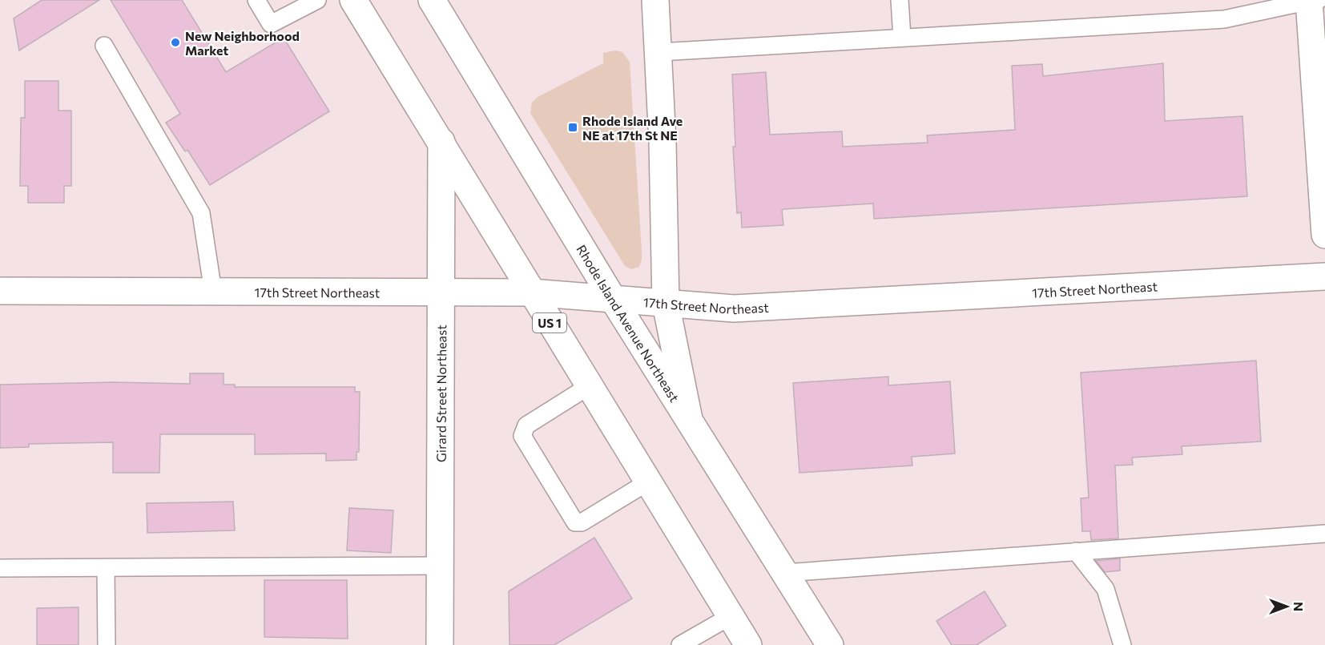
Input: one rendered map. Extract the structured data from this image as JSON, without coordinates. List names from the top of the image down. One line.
{"streets":{"street":["17th Street Northeast","US 1","Rhode Island Avenue Northeast","Girard Street Northeast"]},"crossings":[["17th Street Northeast","US 1"],["17th Street Northeast","Rhode Island Avenue Northeast"],["17th Street Northeast","Girard Street Northeast"],["US 1","Girard Street Northeast"]],"places":{"other":["New Neighborhood Market"],"transit":["Rhode Island Ave NE at 17th St NE"]},"north":"right"}
